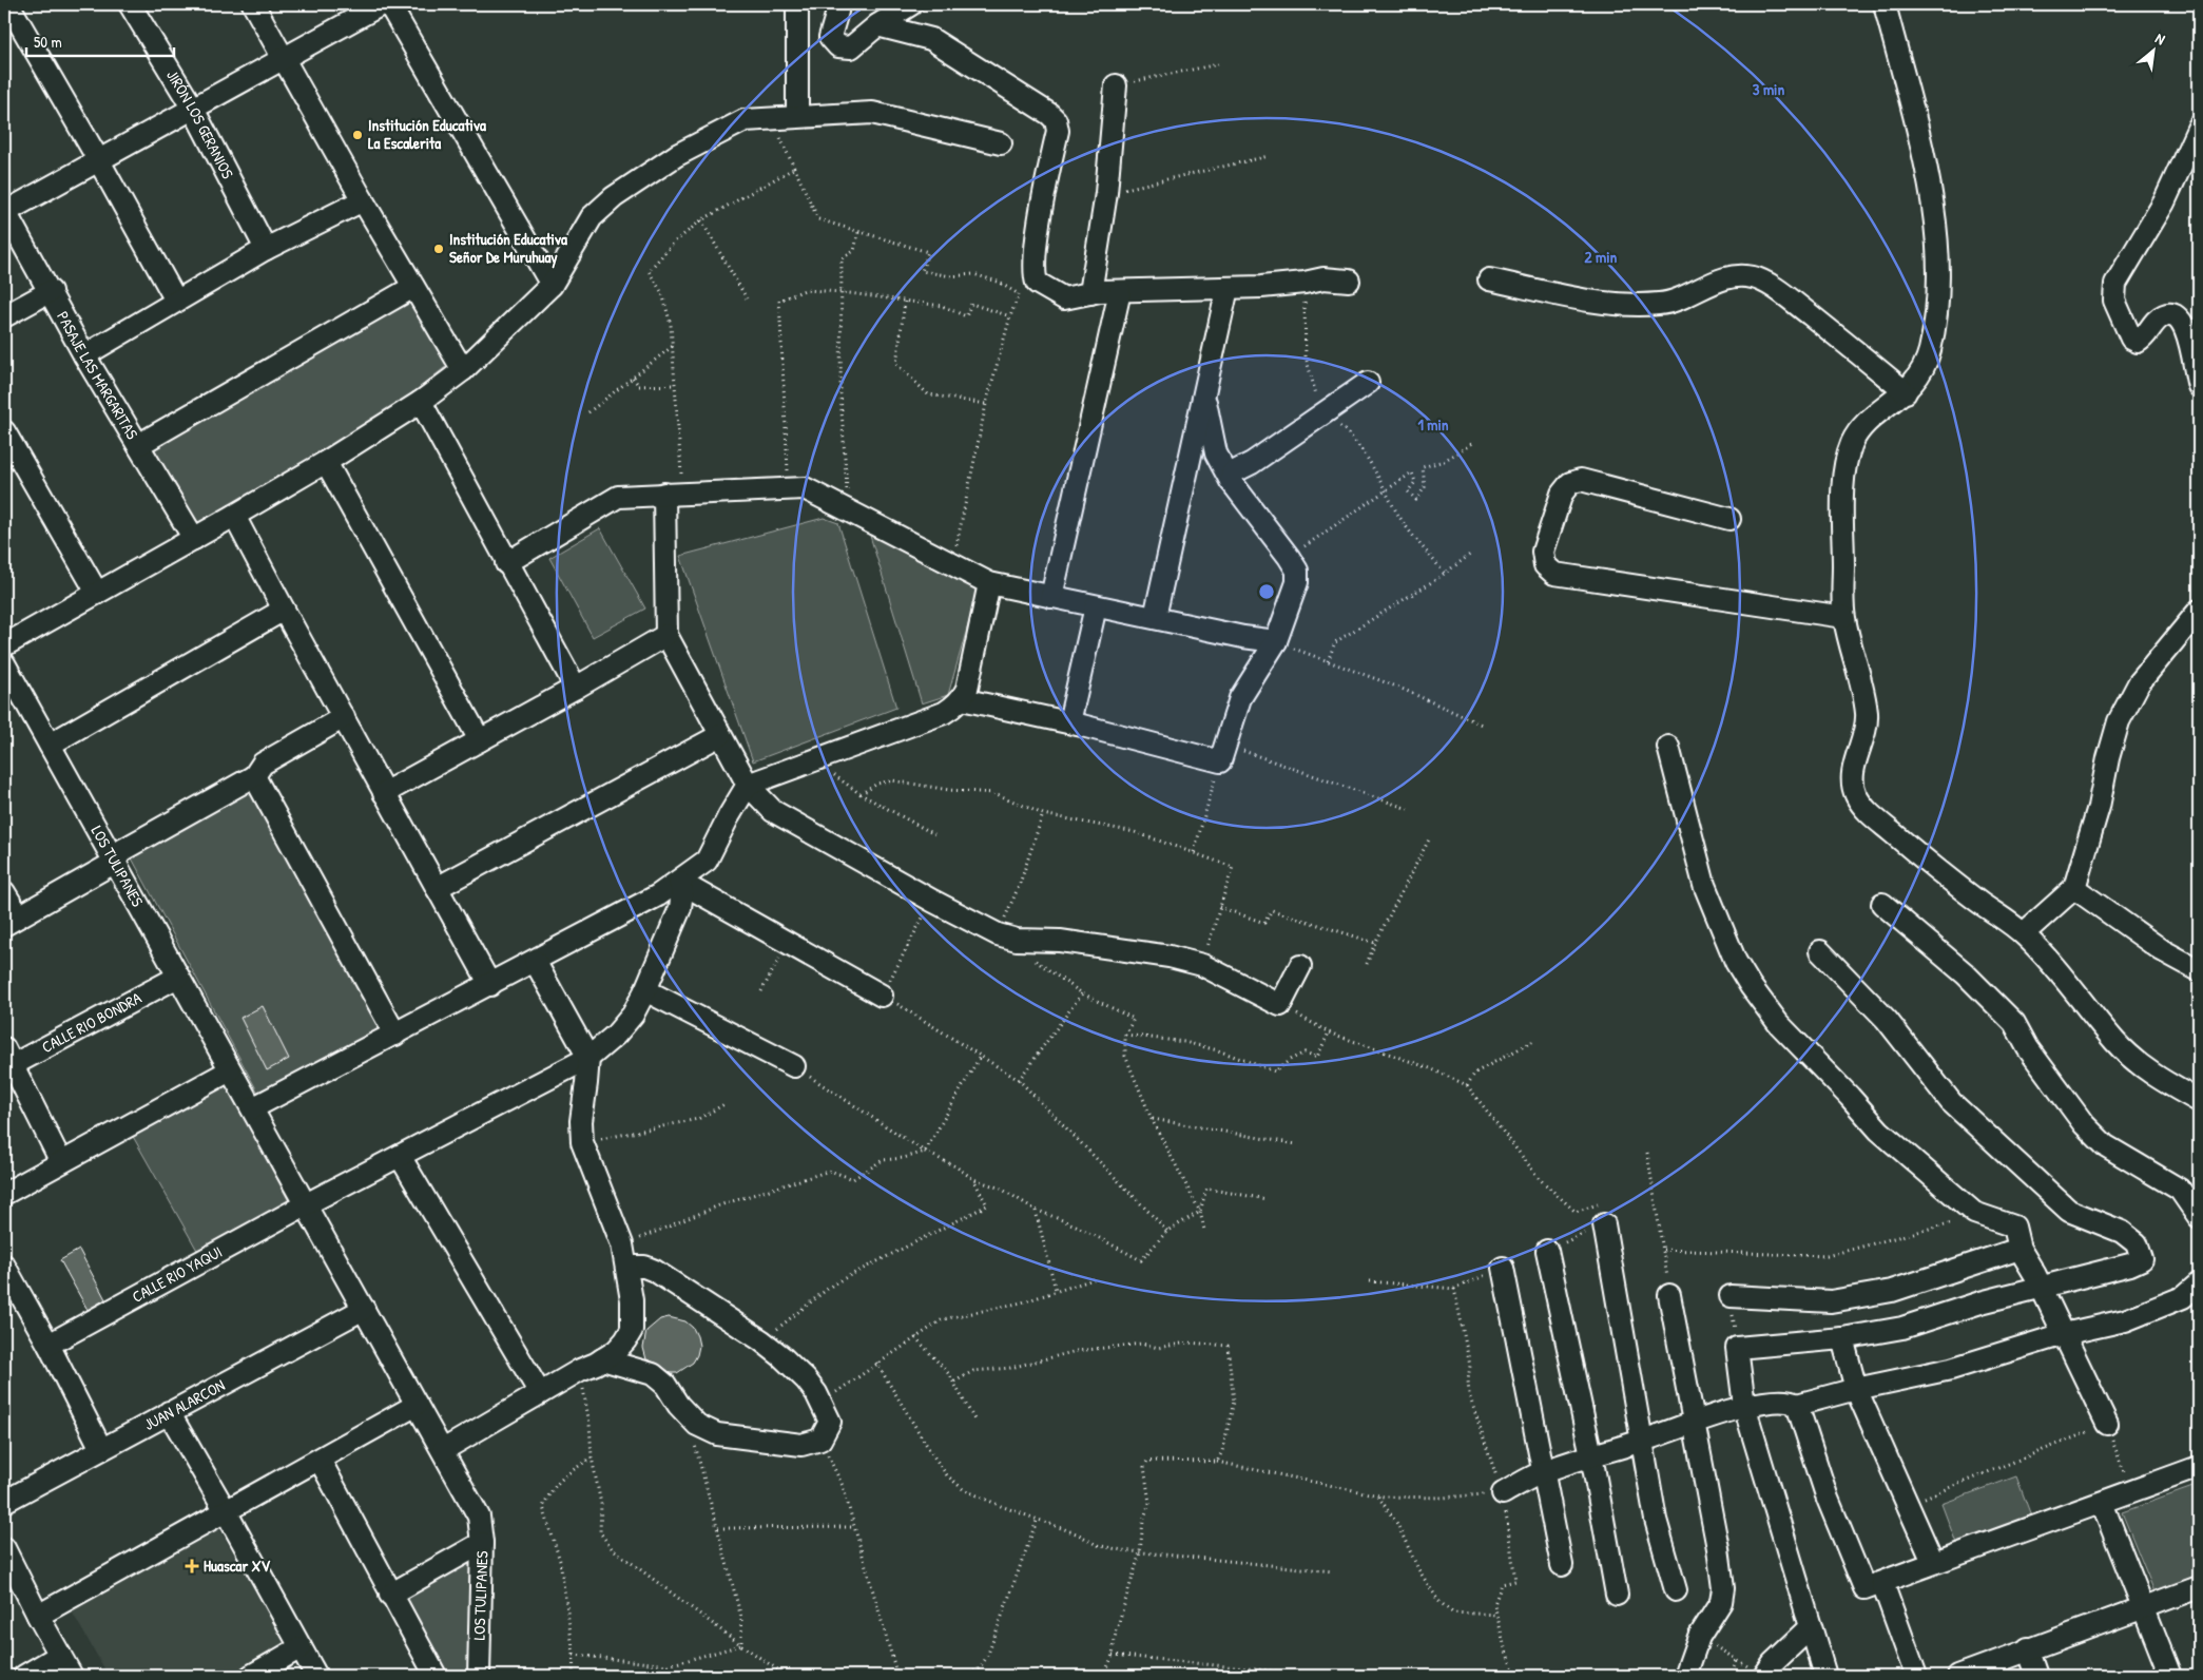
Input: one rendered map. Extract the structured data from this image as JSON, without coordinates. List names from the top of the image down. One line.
{"streets":{"street":["JIRÓN LOS GERANIOS","PASAJE LAS MARGARITAS","LOS TULIPANES","CALLE RIO BONDRA","CALLE RIO YAQUI","JUAN ALARCON"]},"crossings":[["LOS TULIPANES","CALLE RIO BONDRA"],["LOS TULIPANES","CALLE RIO YAQUI"],["LOS TULIPANES","JUAN ALARCON"]],"places":{"other":["Institución Educativa La Escalerita","Institución Educativa Señor De Muruhuay"],"health":["Huascar XV"]},"scale_bar":"50 m","north":"top right","rings":["3 min","2 min","1 min"]}
